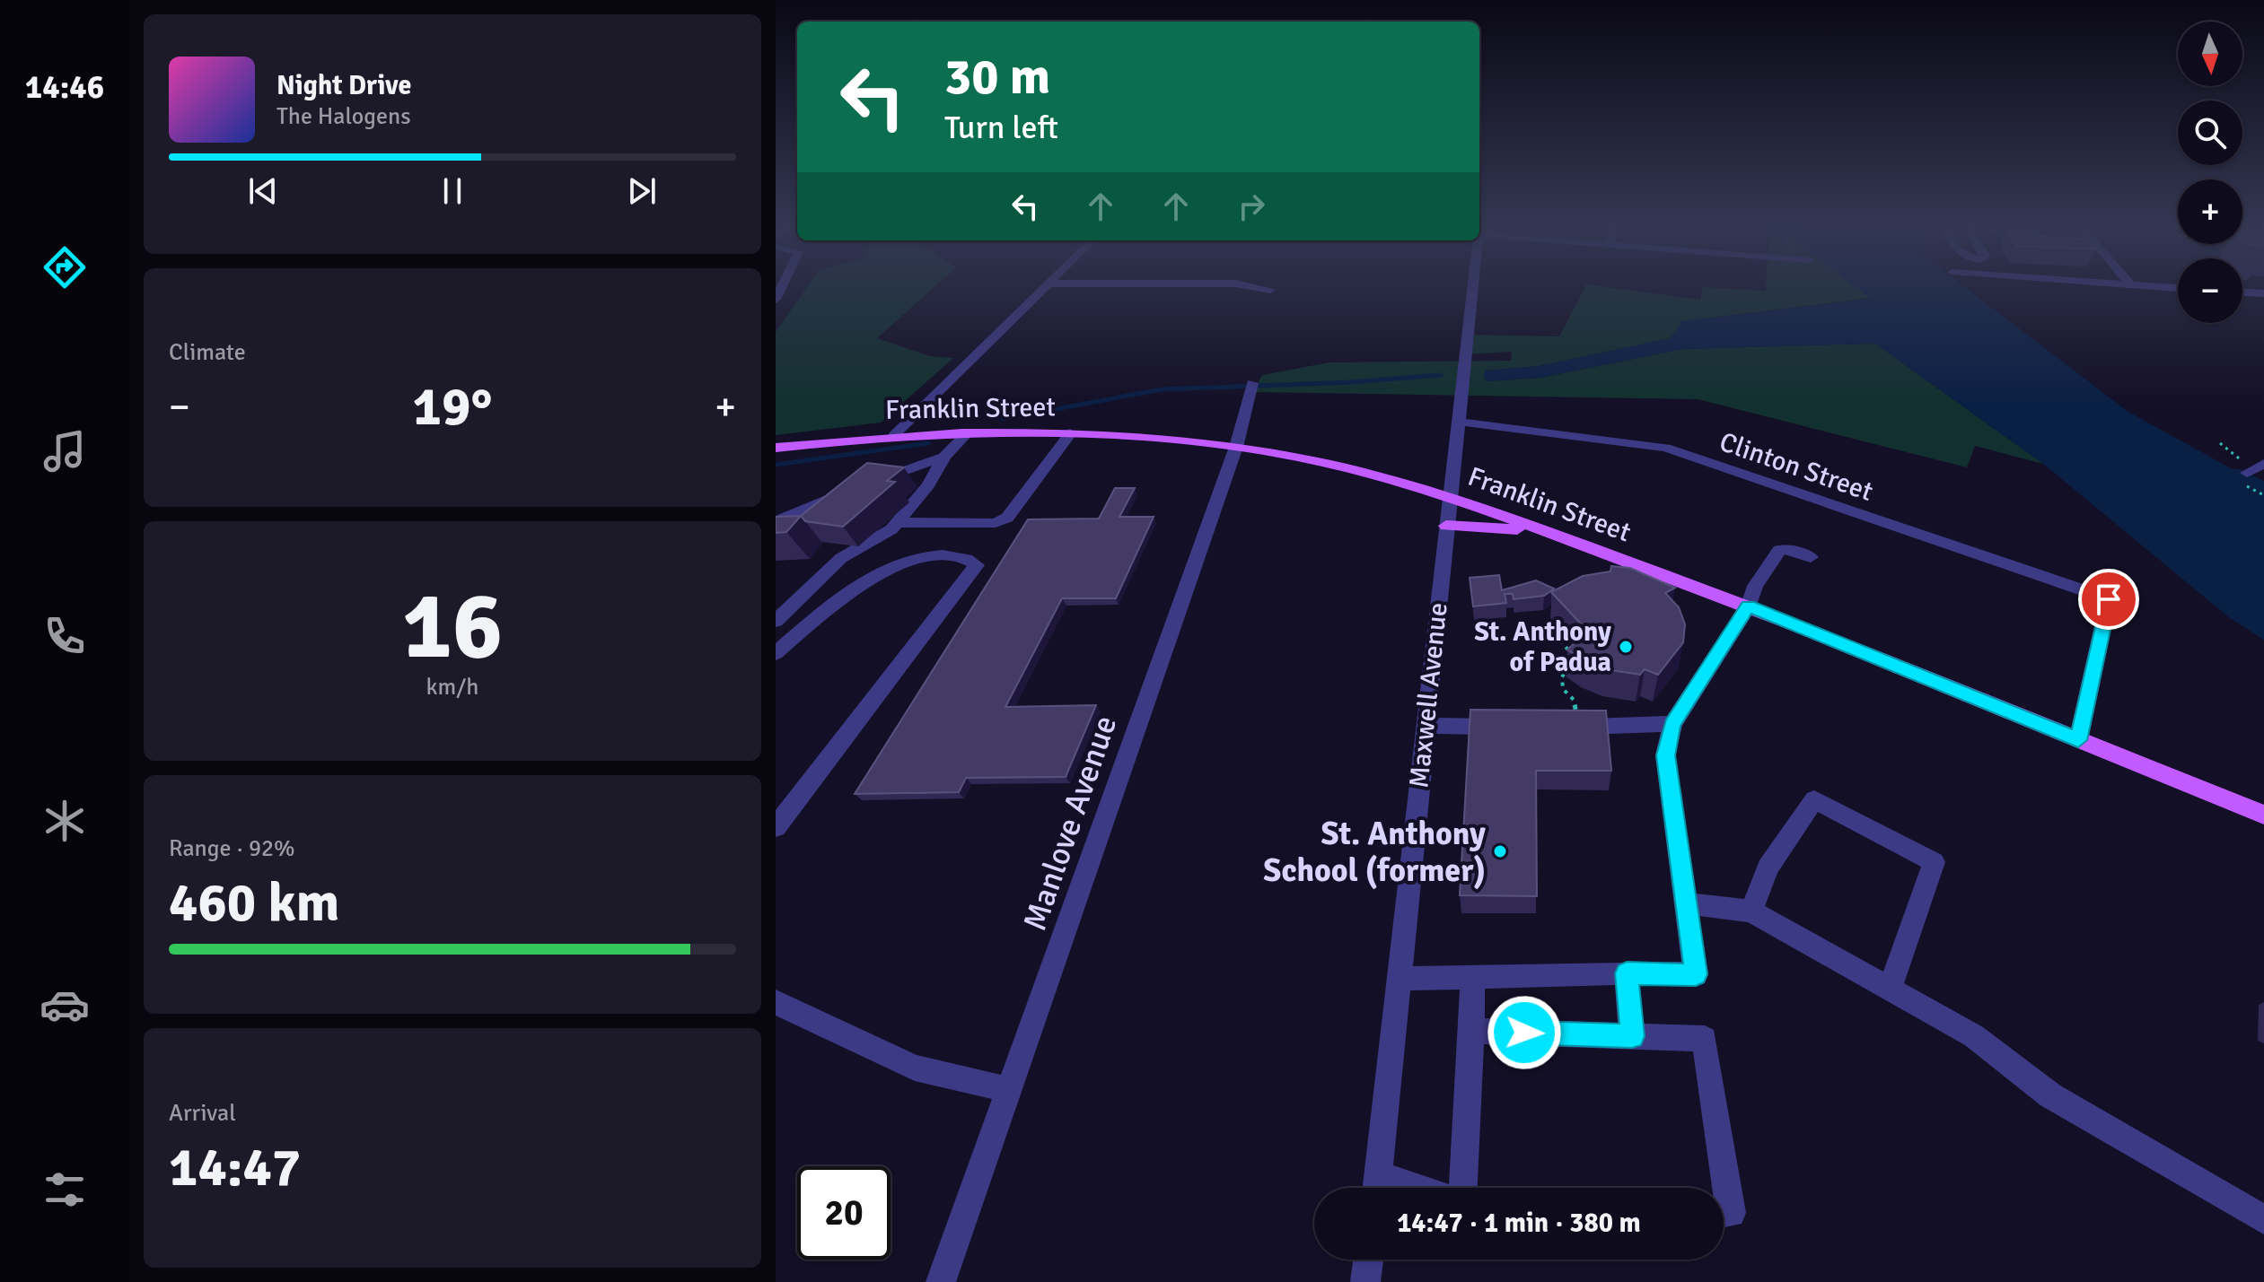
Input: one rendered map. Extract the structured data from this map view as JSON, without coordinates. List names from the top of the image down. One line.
{"streets":{"main road":["Franklin Street"],"street":["Clinton Street","Maxwell Avenue","Manlove Avenue"]},"crossings":[["Franklin Street","Clinton Street"],["Franklin Street","Maxwell Avenue"],["Franklin Street","Manlove Avenue"],["Clinton Street","Maxwell Avenue"]],"places":["St. Anthony of Padua","St. Anthony School (former)"],"north":"bottom","page":{"tabs":"14:46","map_buttons":["+","−"],"turn":["30 m","Turn left"],"song":["Night Drive","The Halogens"],"tile":["Climate",["16","km/h"],["Range · 92%","460 km"],["Arrival","14:47"]],"heat":["−","19°","+"],"limit":"20","trip":"14:47 · 1 min · 380 m"}}
